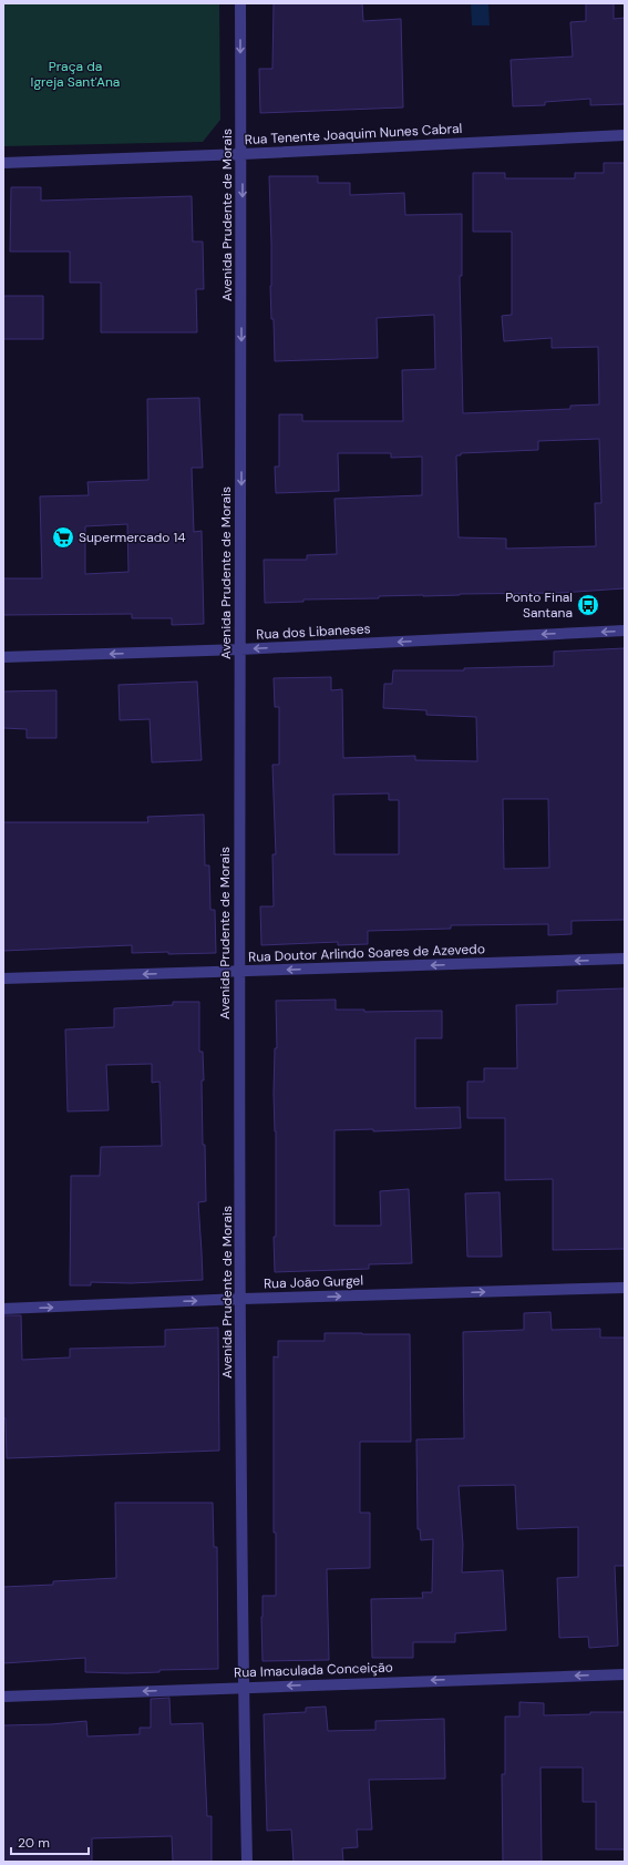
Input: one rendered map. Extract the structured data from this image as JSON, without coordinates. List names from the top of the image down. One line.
{"streets":{"street":["Rua Tenente Joaquim Nunes Cabral","Avenida Prudente de Morais","Rua dos Libaneses","Rua Doutor Arlindo Soares de Azevedo","Rua João Gurgel","Rua Imaculada Conceição"]},"crossings":[["Rua Tenente Joaquim Nunes Cabral","Avenida Prudente de Morais"],["Avenida Prudente de Morais","Rua dos Libaneses"],["Avenida Prudente de Morais","Rua Doutor Arlindo Soares de Azevedo"],["Avenida Prudente de Morais","Rua João Gurgel"],["Avenida Prudente de Morais","Rua Imaculada Conceição"]],"one_way":["Rua dos Libaneses","Rua Doutor Arlindo Soares de Azevedo","Rua João Gurgel","Rua Imaculada Conceição"],"parks":["Praça da Igreja Sant'Ana"],"places":{"supermarket":["Supermercado 14"],"bus stop":["Ponto Final Santana"]},"scale_bar":"20 m"}
